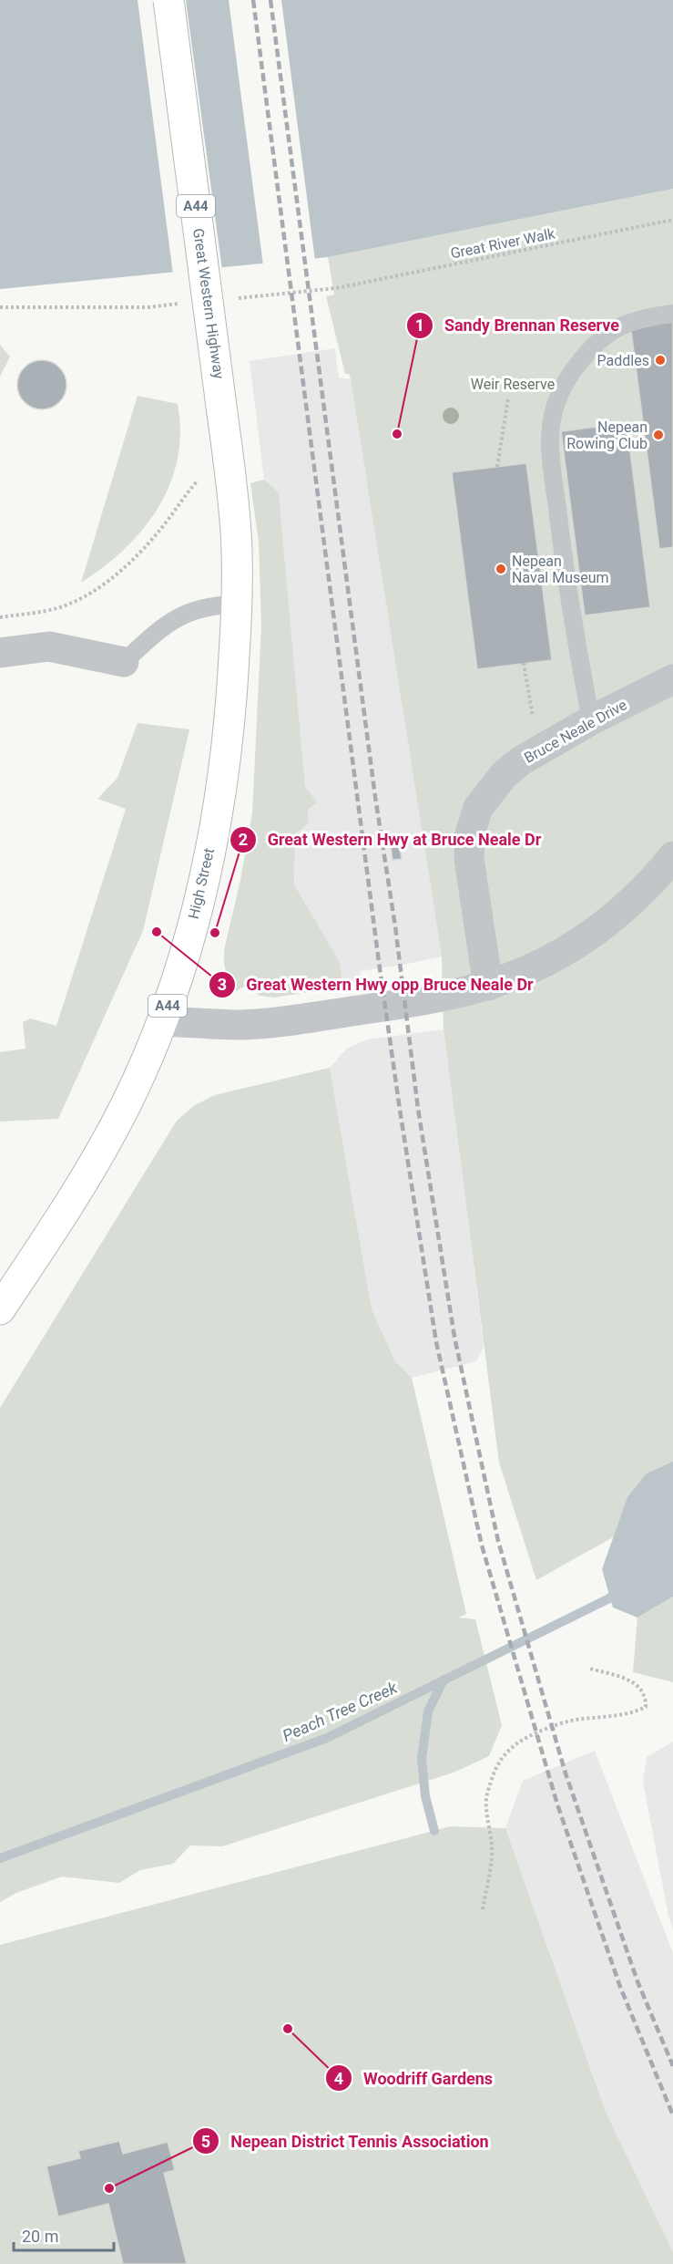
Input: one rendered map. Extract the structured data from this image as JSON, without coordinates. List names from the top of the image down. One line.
{"streets":{"highway":["A44","Great Western Highway","High Street"],"street":["Bruce Neale Drive"],"path":["Great River Walk"]},"crossings":[["Great Western Highway","High Street"]],"water":["Peach Tree Creek"],"parks":["Weir Reserve"],"places":["Paddles","Sandy Brennan Reserve","Nepean Rowing Club","Nepean Naval Museum","Great Western Hwy opp Bruce Neale Dr","Great Western Hwy at Bruce Neale Dr","Woodriff Gardens","Nepean District Tennis Association"],"scale_bar":"20 m"}
